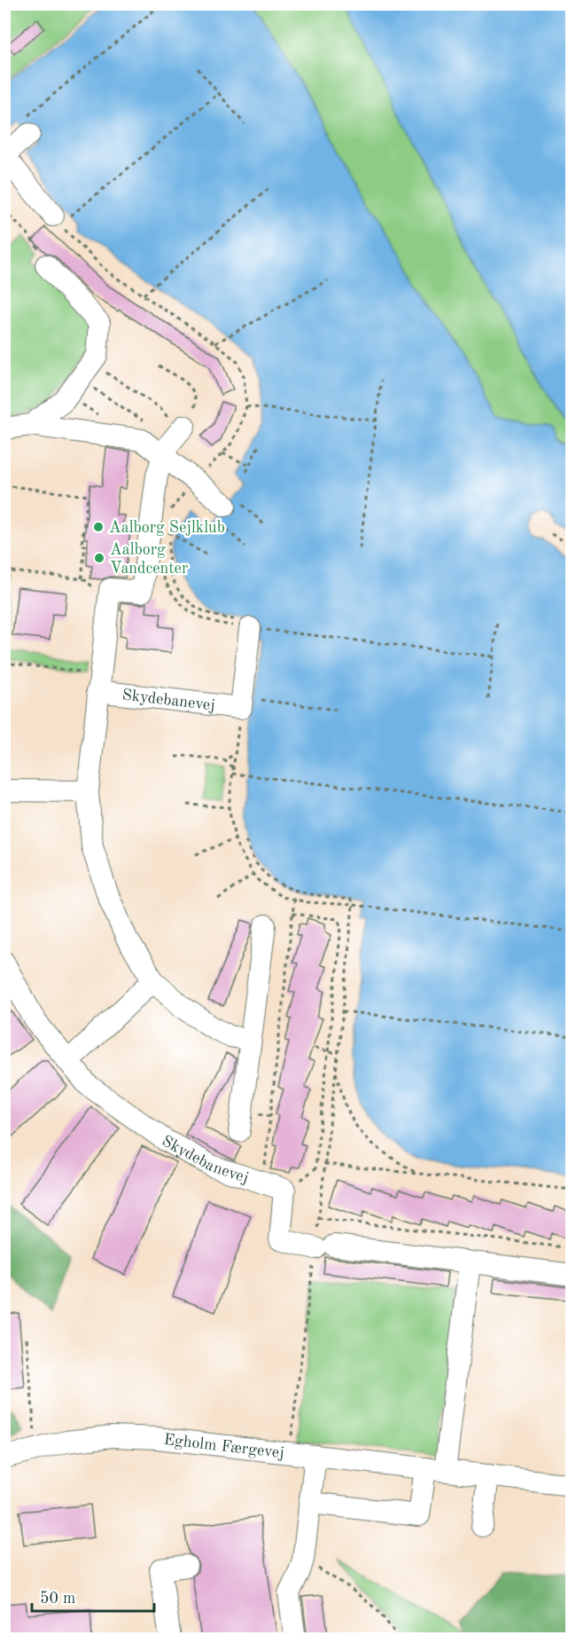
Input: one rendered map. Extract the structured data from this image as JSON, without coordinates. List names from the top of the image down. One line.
{"streets":{"street":["Skydebanevej","Egholm Færgevej"]},"places":["Aalborg Sejlklub","Aalborg Vandcenter"],"scale_bar":"50 m"}
